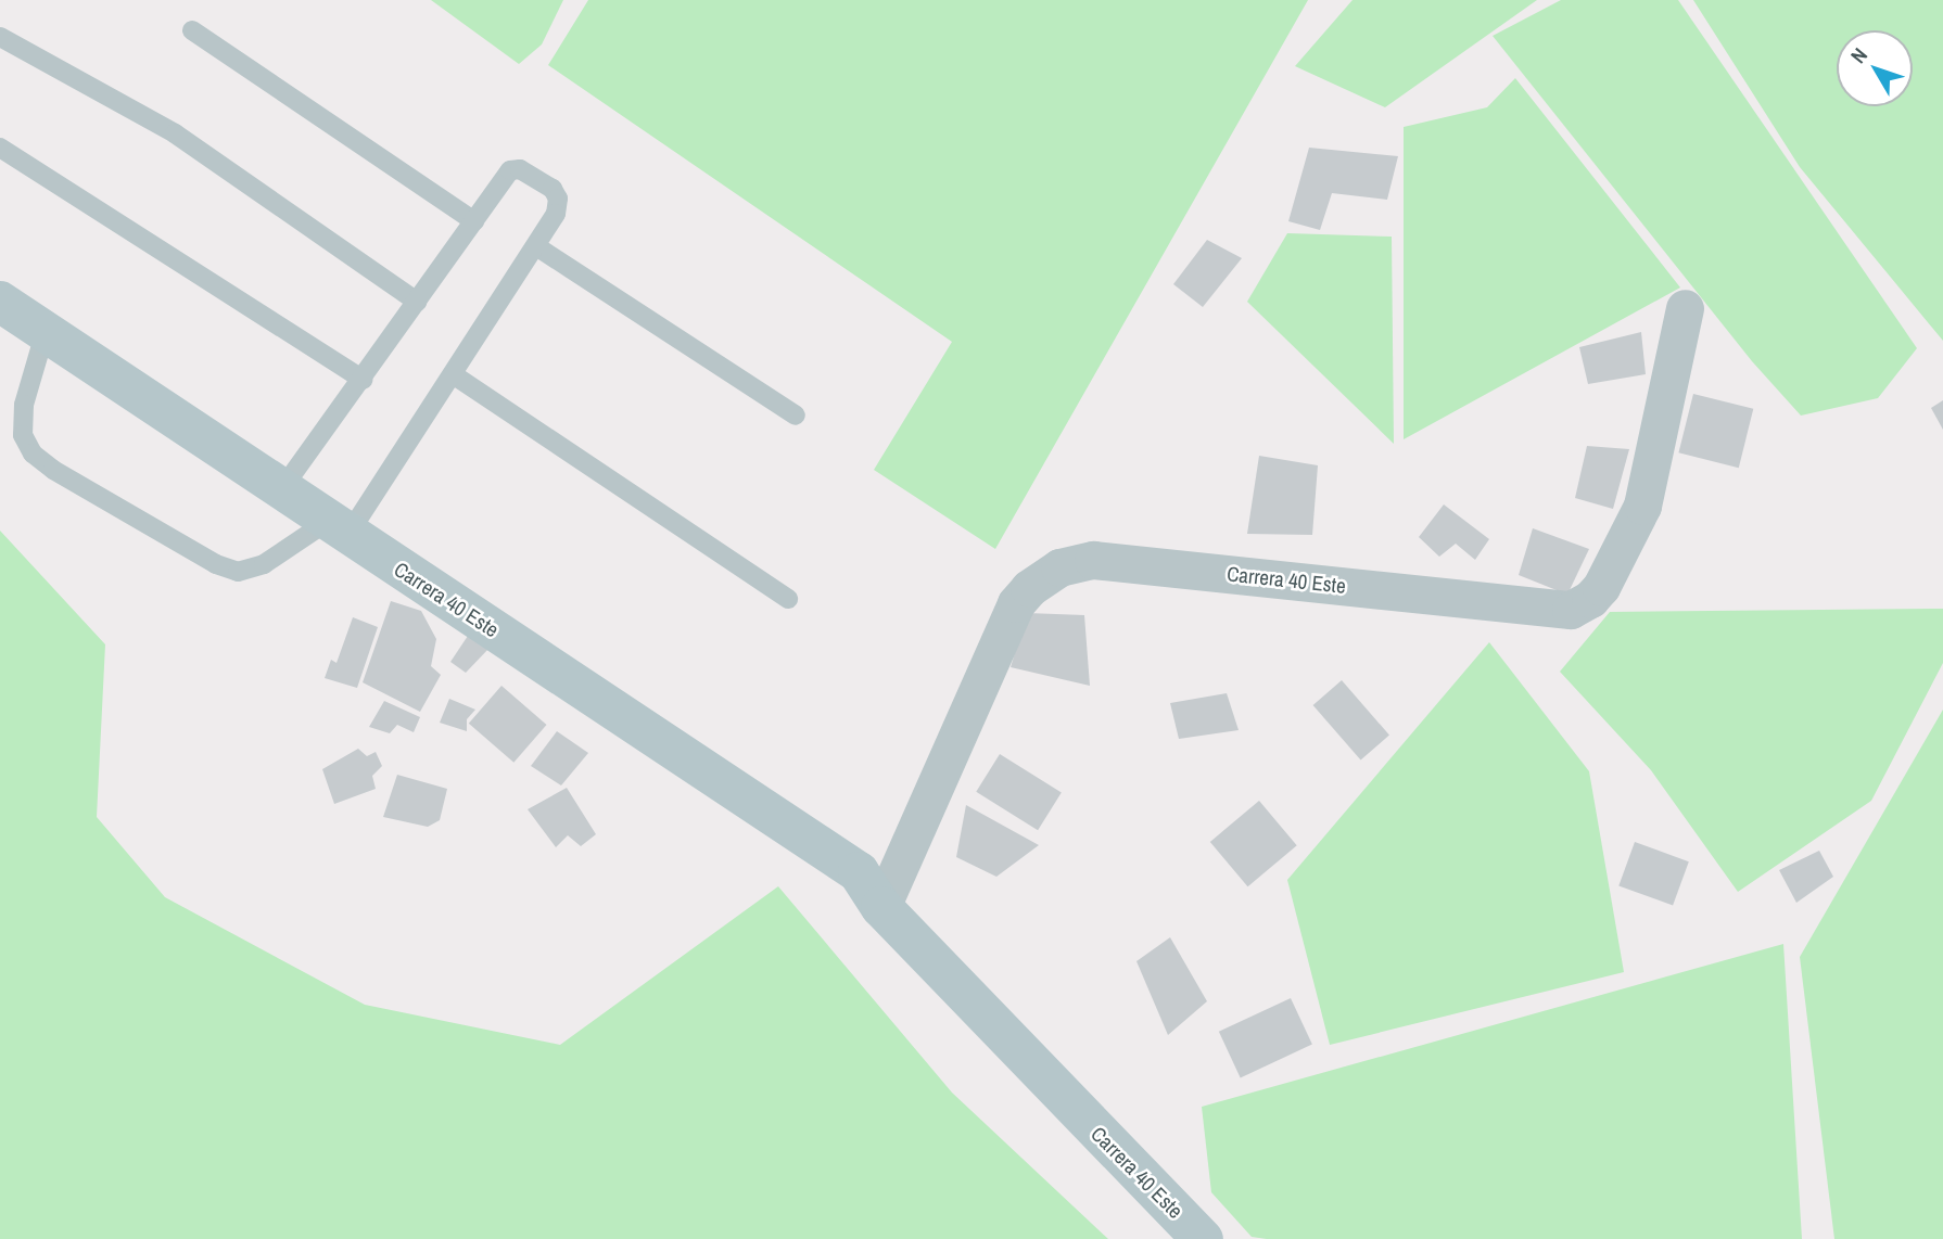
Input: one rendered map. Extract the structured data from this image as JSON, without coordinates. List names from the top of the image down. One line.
{"streets":{"street":["Carrera 40 Este"]},"north":"top left"}
